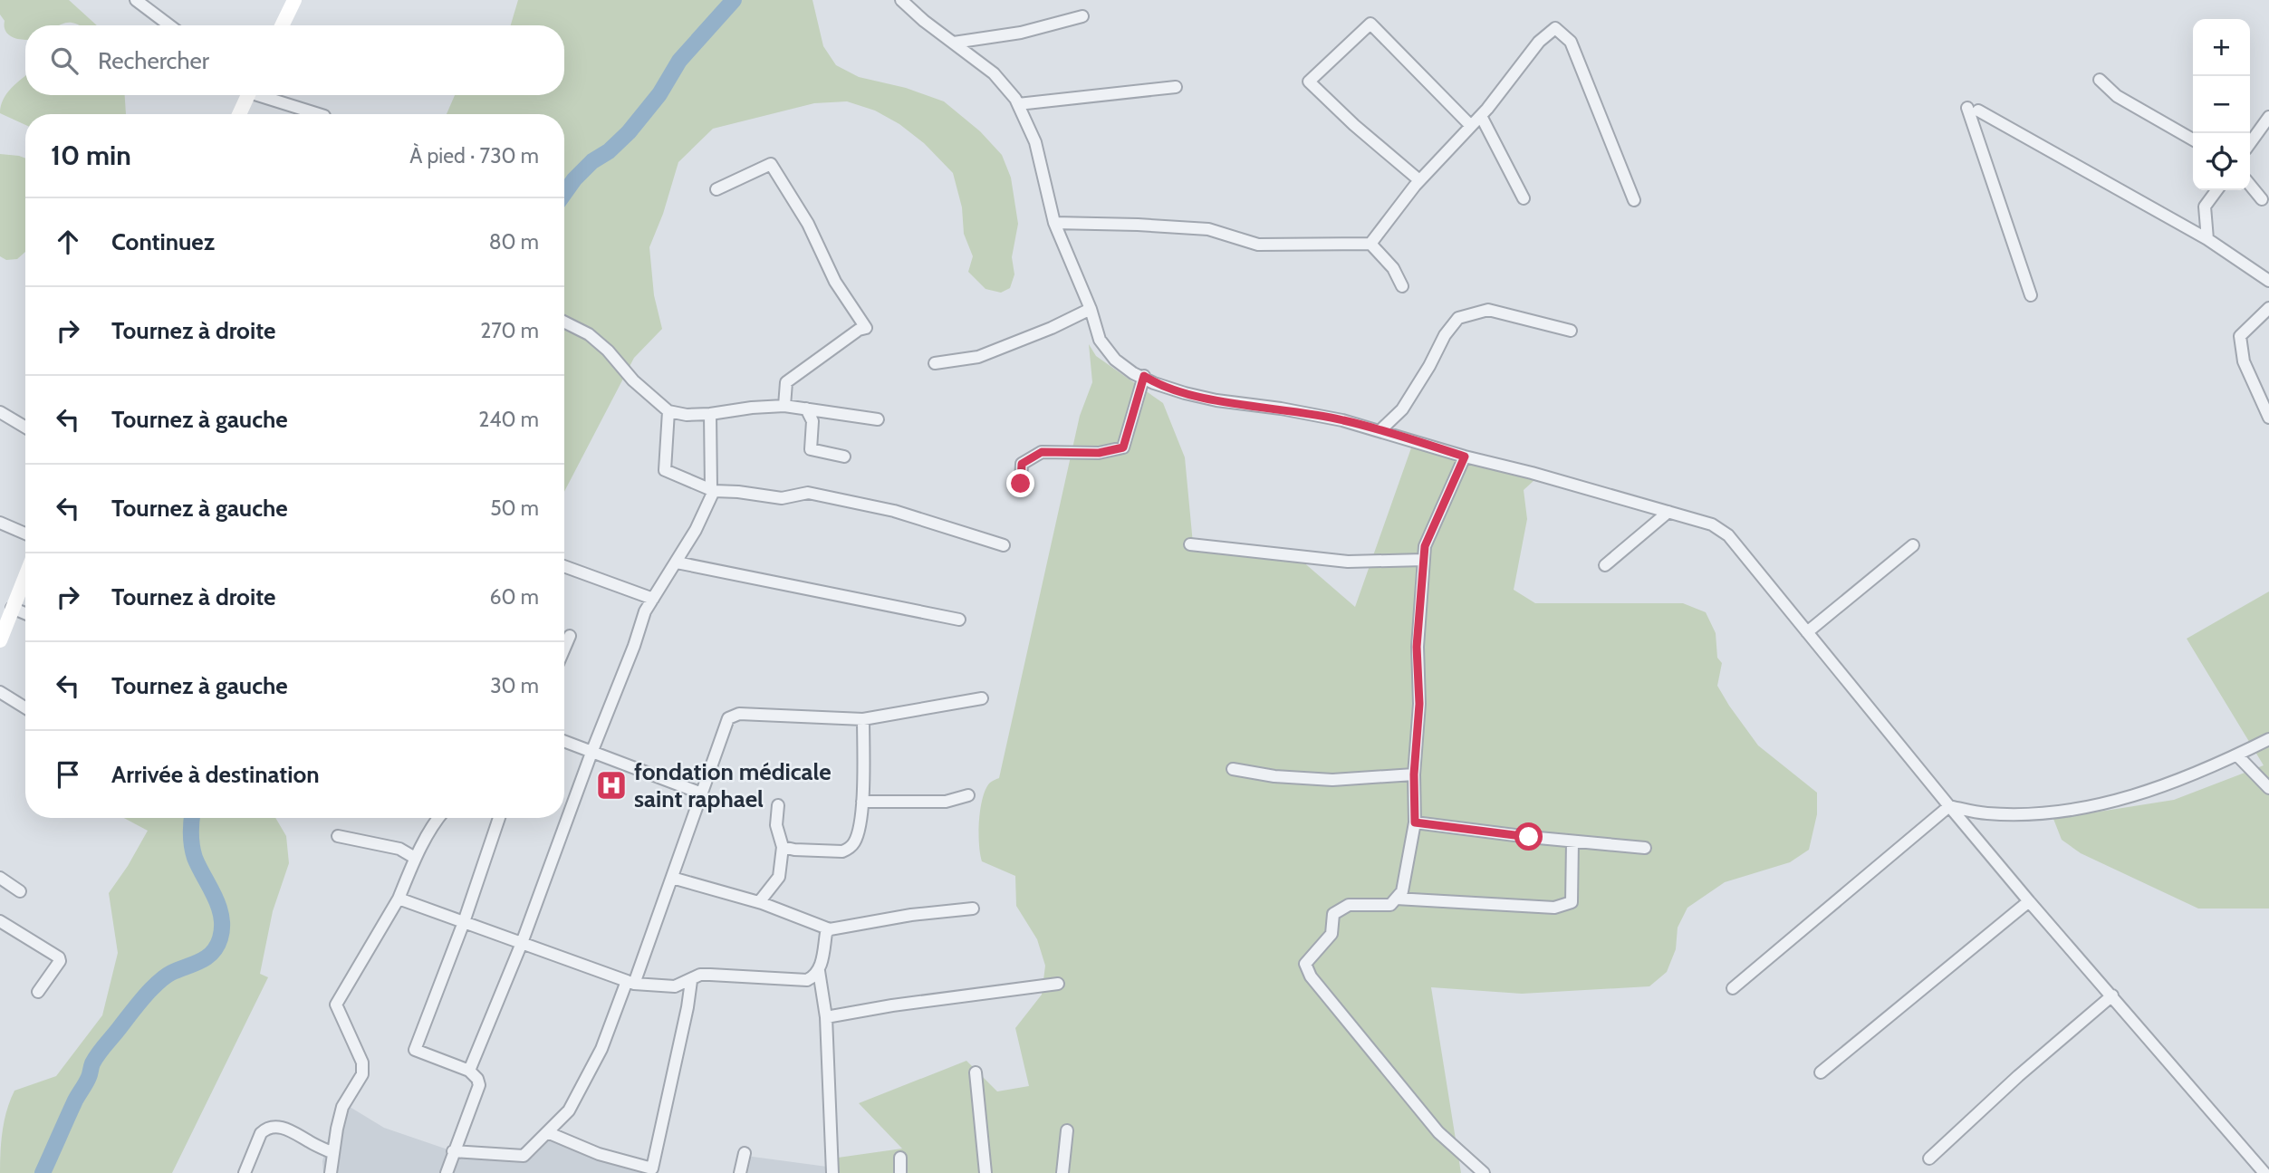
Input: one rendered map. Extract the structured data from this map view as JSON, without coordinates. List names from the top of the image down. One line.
{"places":{"hospital":["fondation médicale saint raphael"]},"page":{"map_buttons":["+","−"],"search":"Rechercher","heading":["10 min","À pied · 730 m"],"list":[["Continuez","80 m"],["Tournez à droite","270 m"],["Tournez à gauche","240 m"],["Tournez à gauche","50 m"],["Tournez à droite","60 m"],["Tournez à gauche","30 m"],"Arrivée à destination"]}}
